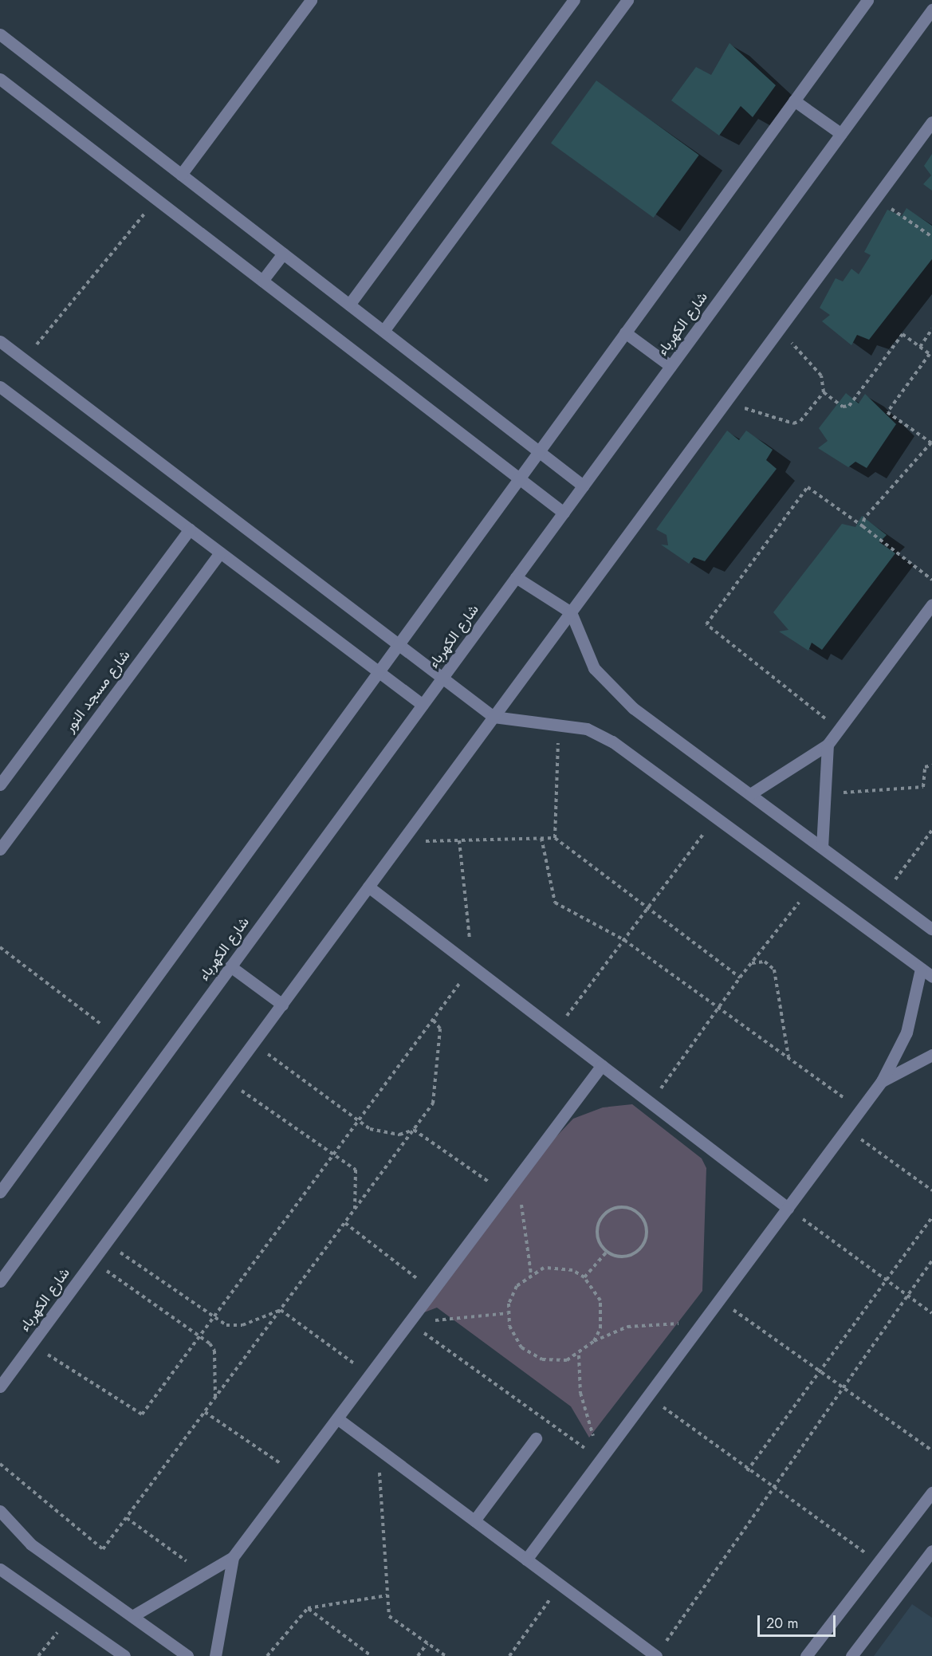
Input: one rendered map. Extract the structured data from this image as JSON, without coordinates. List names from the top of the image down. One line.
{"streets":{"street":["شارع الكهرباء","شارع مسجد النور"]},"scale_bar":"20 m"}
